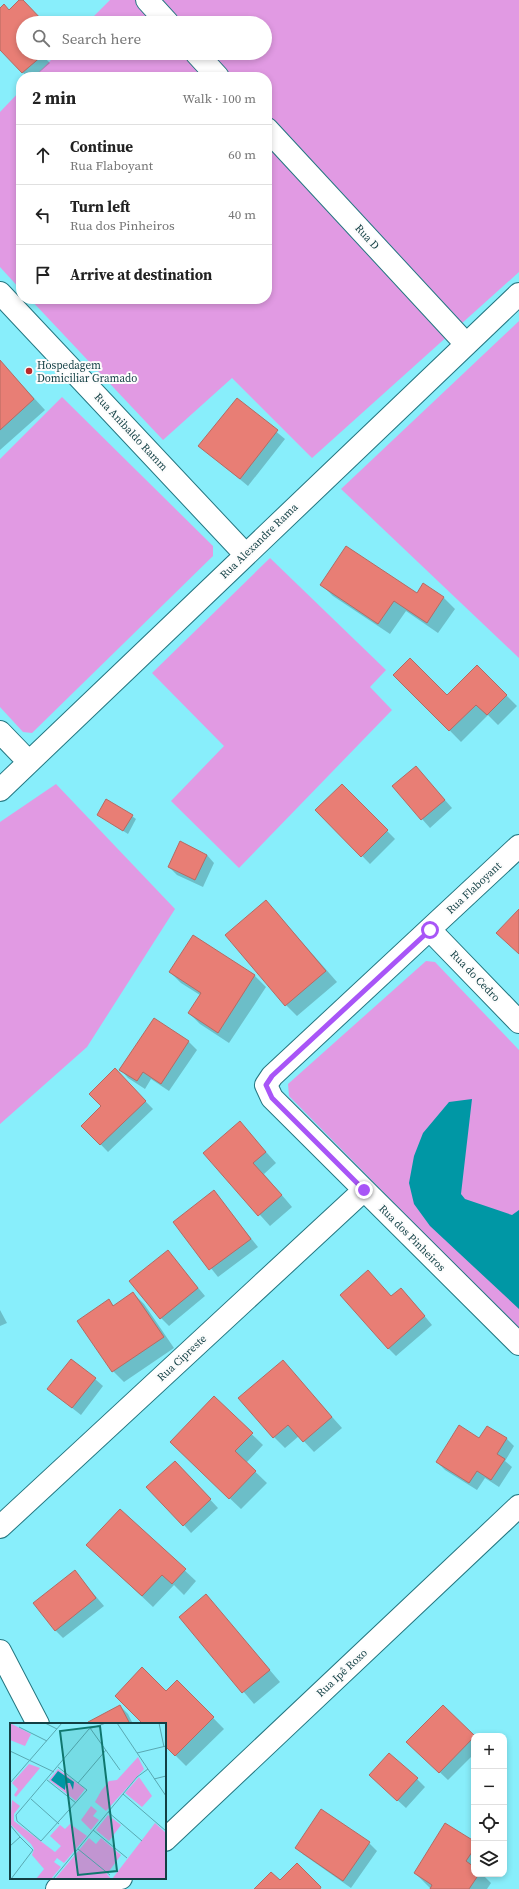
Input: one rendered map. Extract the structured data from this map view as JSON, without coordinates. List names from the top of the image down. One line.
{"streets":{"street":["Rua D","Rua Anibaldo Ramm","Rua Alexandre Rama","Rua Flaboyant","Rua do Cedro","Rua dos Pinheiros","Rua Cipreste","Rua Ipê Roxo"]},"crossings":[["Rua D","Rua Alexandre Rama"],["Rua Anibaldo Ramm","Rua Alexandre Rama"],["Rua Flaboyant","Rua do Cedro"],["Rua Flaboyant","Rua dos Pinheiros"],["Rua dos Pinheiros","Rua Cipreste"]],"places":["Hospedagem Domiciliar Gramado"],"page":{"search":"Search here","heading":["2 min","Walk · 100 m"],"list":[["Continue","Rua Flaboyant","60 m"],["Turn left","Rua dos Pinheiros","40 m"],"Arrive at destination"],"map_buttons":["+","−"]}}
